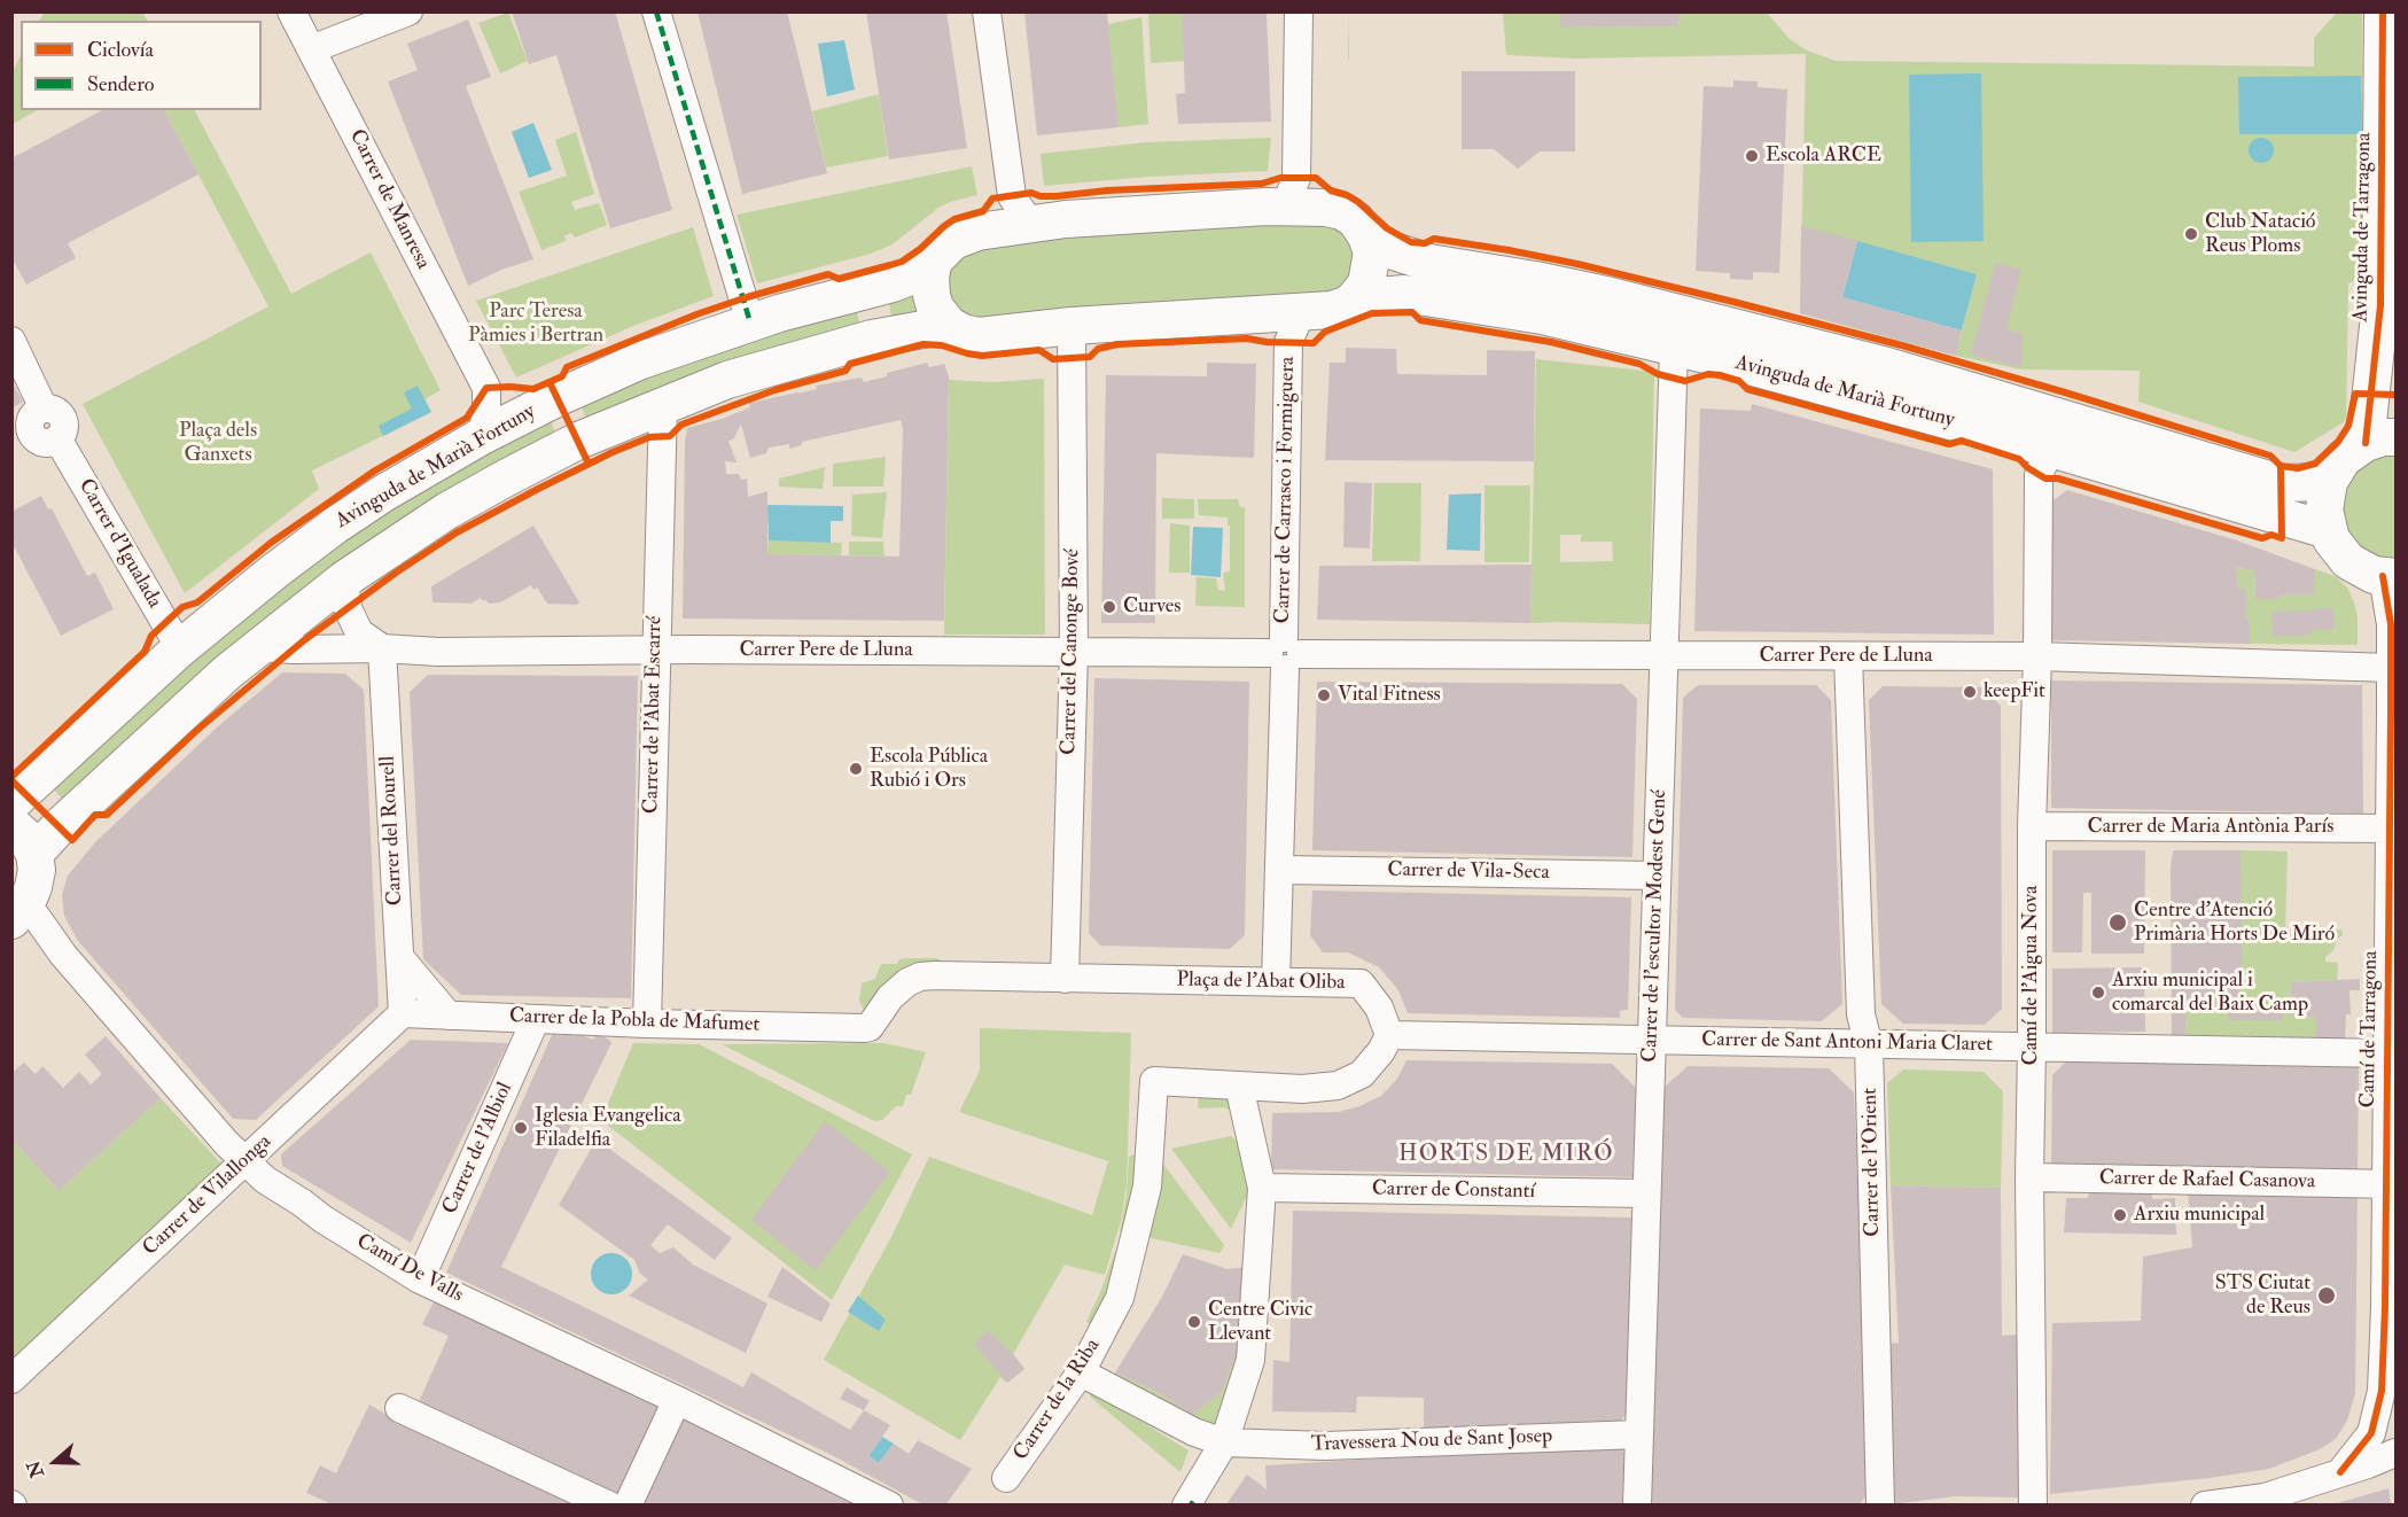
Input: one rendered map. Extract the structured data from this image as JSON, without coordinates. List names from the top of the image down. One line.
{"streets":{"main road":["Avinguda de Tarragona","Avinguda de Marià Fortuny"],"street":["Carrer de Manresa","Carrer de Carrasco i Formiguera","Carrer d'Igualada","Carrer Pere de Lluna","Carrer del Canonge Bové","Carrer de l'Abat Escarré","Carrer de Maria Antònia París","Carrer del Rourell","Carrer de Vila-Seca","Carrer de l'escultor Modest Gené","Camí de l'Aigua Nova","Plaça de l'Abat Oliba","Carrer de la Pobla de Mafumet","Camí de Tarragona","Carrer de Sant Antoni Maria Claret","Carrer de l'Albiol","Carrer de l'Orient","Carrer de Rafael Casanova","Carrer de Constantí","Carrer de Vilallonga","Camí De Valls","Carrer de la Riba","Travessera Nou de Sant Josep"]},"crossings":[["Avinguda de Marià Fortuny","Carrer de Carrasco i Formiguera"],["Avinguda de Marià Fortuny","Carrer d'Igualada"],["Avinguda de Marià Fortuny","Carrer del Canonge Bové"],["Avinguda de Marià Fortuny","Carrer de l'escultor Modest Gené"],["Avinguda de Marià Fortuny","Camí de l'Aigua Nova"],["Carrer de Carrasco i Formiguera","Carrer Pere de Lluna"],["Carrer de Carrasco i Formiguera","Carrer de Vila-Seca"],["Carrer de Carrasco i Formiguera","Plaça de l'Abat Oliba"],["Carrer Pere de Lluna","Carrer del Canonge Bové"],["Carrer Pere de Lluna","Carrer de l'Abat Escarré"],["Carrer Pere de Lluna","Carrer del Rourell"],["Carrer Pere de Lluna","Carrer de l'escultor Modest Gené"],["Carrer Pere de Lluna","Camí de l'Aigua Nova"],["Carrer Pere de Lluna","Camí de Tarragona"],["Carrer Pere de Lluna","Carrer de l'Orient"],["Carrer del Canonge Bové","Plaça de l'Abat Oliba"],["Carrer de l'Abat Escarré","Carrer de la Pobla de Mafumet"],["Carrer de Maria Antònia París","Camí de l'Aigua Nova"],["Carrer de Maria Antònia París","Camí de Tarragona"],["Carrer del Rourell","Carrer de la Pobla de Mafumet"],["Carrer del Rourell","Carrer de Vilallonga"],["Carrer de Vila-Seca","Carrer de l'escultor Modest Gené"],["Carrer de l'escultor Modest Gené","Carrer de Sant Antoni Maria Claret"],["Carrer de l'escultor Modest Gené","Carrer de Constantí"],["Carrer de l'escultor Modest Gené","Travessera Nou de Sant Josep"],["Camí de l'Aigua Nova","Carrer de Sant Antoni Maria Claret"],["Camí de l'Aigua Nova","Carrer de Rafael Casanova"],["Plaça de l'Abat Oliba","Carrer de la Pobla de Mafumet"],["Plaça de l'Abat Oliba","Carrer de Sant Antoni Maria Claret"],["Carrer de la Pobla de Mafumet","Carrer de l'Albiol"],["Carrer de la Pobla de Mafumet","Carrer de Vilallonga"],["Camí de Tarragona","Carrer de Sant Antoni Maria Claret"],["Camí de Tarragona","Carrer de Rafael Casanova"],["Carrer de Sant Antoni Maria Claret","Carrer de l'Orient"],["Carrer de l'Albiol","Camí De Valls"],["Carrer de Vilallonga","Camí De Valls"],["Carrer de la Riba","Travessera Nou de Sant Josep"]],"districts":["HORTS DE MIRÓ"],"parks":["Parc Teresa Pàmies i Bertran","Plaça dels Ganxets"],"places":["Escola ARCE","Club Natació Reus Ploms","Curves","keepFit","Vital Fitness","Escola Pública Rubió i Ors","Centre d'Atenció Primària Horts De Miró","Arxiu municipal i comarcal del Baix Camp","Iglesia Evangelica Filadelfia","Arxiu municipal","STS Ciutat de Reus","Centre Civic Llevant"],"legend":["Ciclovía","Sendero"],"north":"left"}
